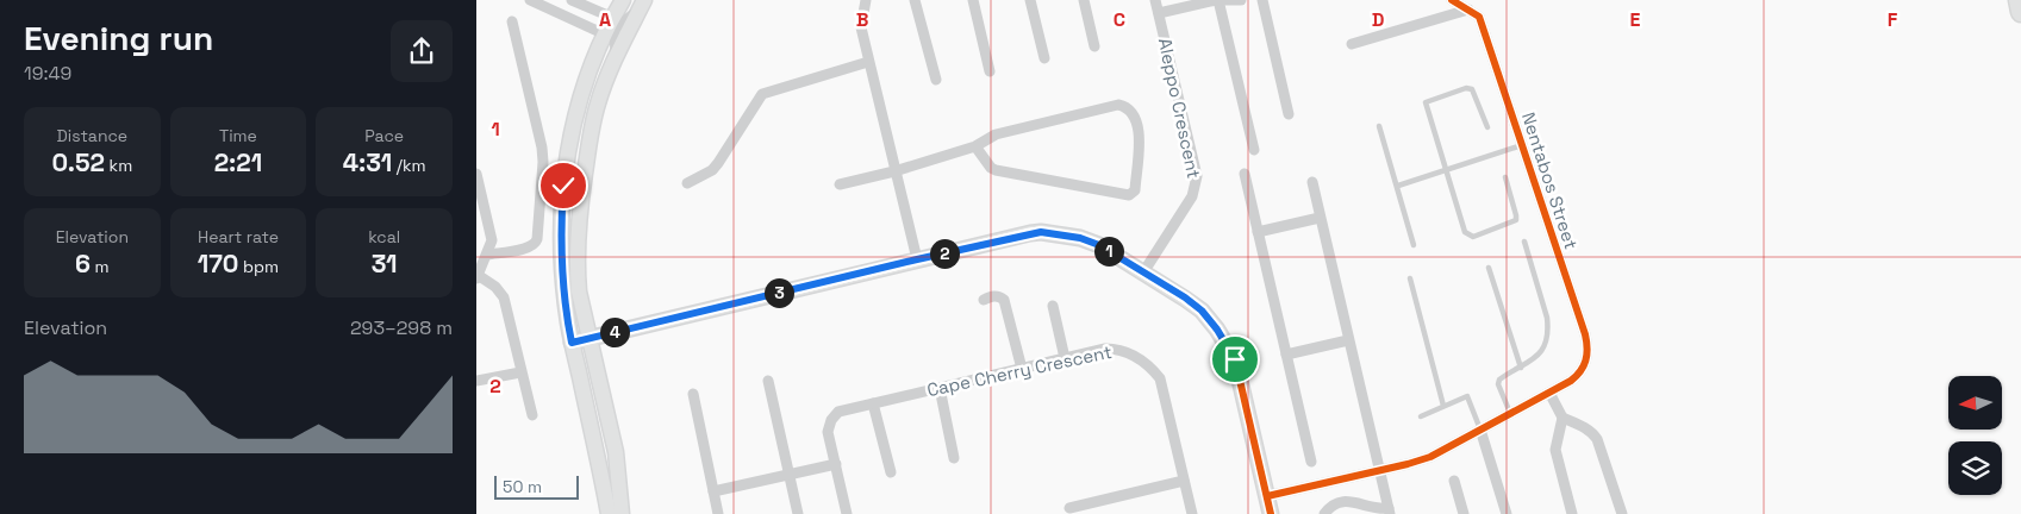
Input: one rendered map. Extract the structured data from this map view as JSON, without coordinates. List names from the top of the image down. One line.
{"streets":{"street":["Aleppo Crescent","Nentabos Street","Cape Cherry Crescent"]},"scale_bar":"50 m","north":"left","page":{"heading":["Evening run","19:49"],"stats":[["Distance","0.52 km"],["Time","2:21"],["Pace","4:31 /km"],["Elevation","6 m"],["Heart rate","170 bpm"],["kcal","31"]],"pins":["1","2","3","4"],"chart":["Elevation","293–298 m"],"scale":"50 m"},"grid":{"columns":["A","B","C","D","E","F"],"rows":["1","2"]}}
